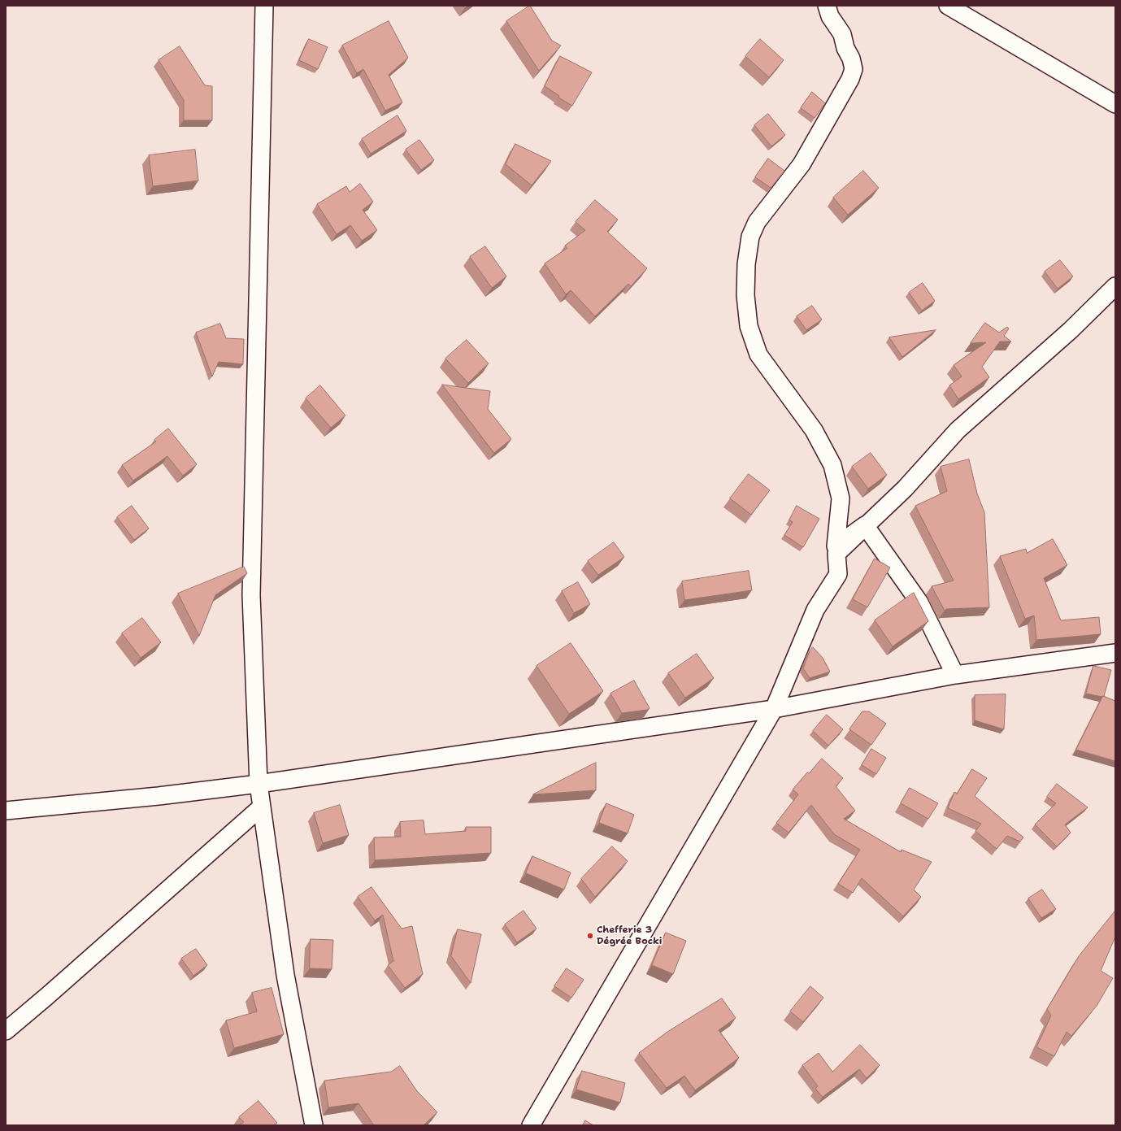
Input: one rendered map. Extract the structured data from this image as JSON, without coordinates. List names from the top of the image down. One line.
{"places":["Chefferie 3 Dégrée Bocki"]}
